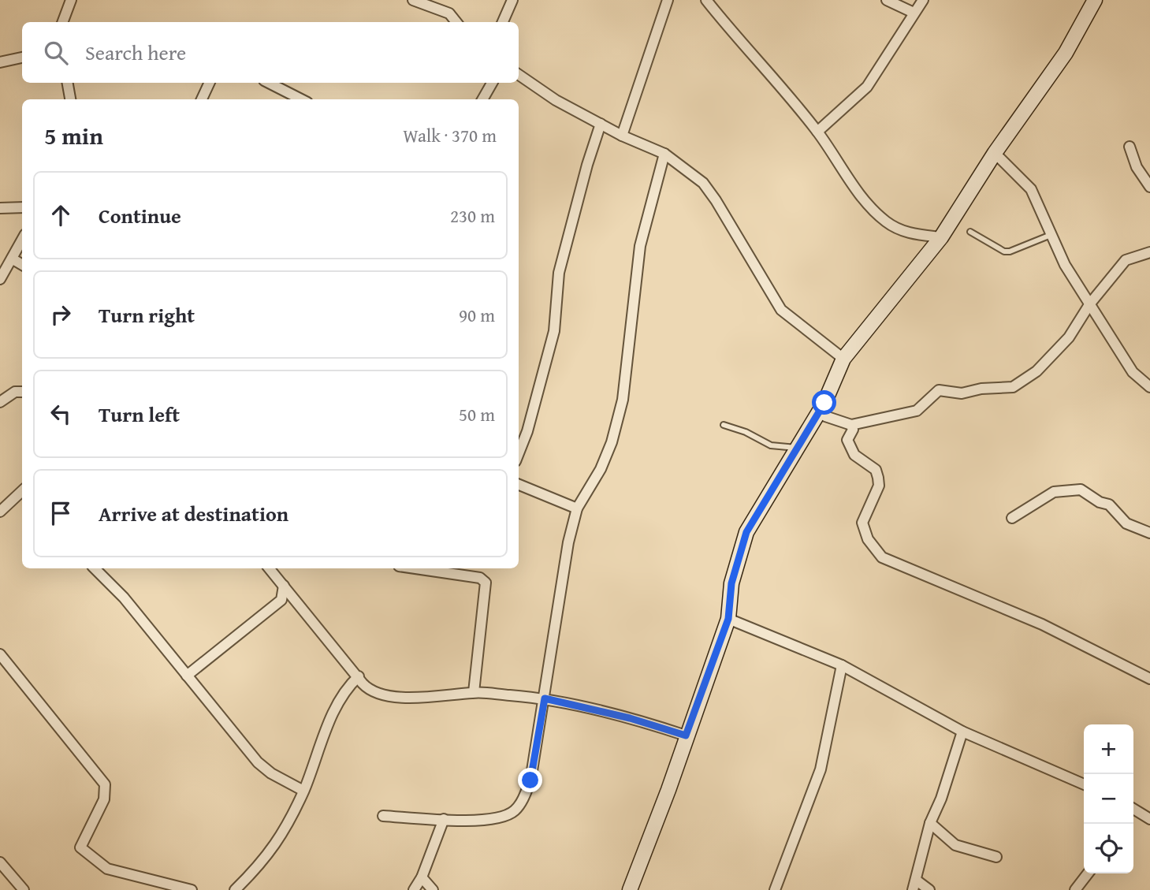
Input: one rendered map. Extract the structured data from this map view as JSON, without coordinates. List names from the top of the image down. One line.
{"page":{"search":"Search here","heading":["5 min","Walk · 370 m"],"list":[["Continue","230 m"],["Turn right","90 m"],["Turn left","50 m"],"Arrive at destination"],"map_buttons":["+","−"]}}
